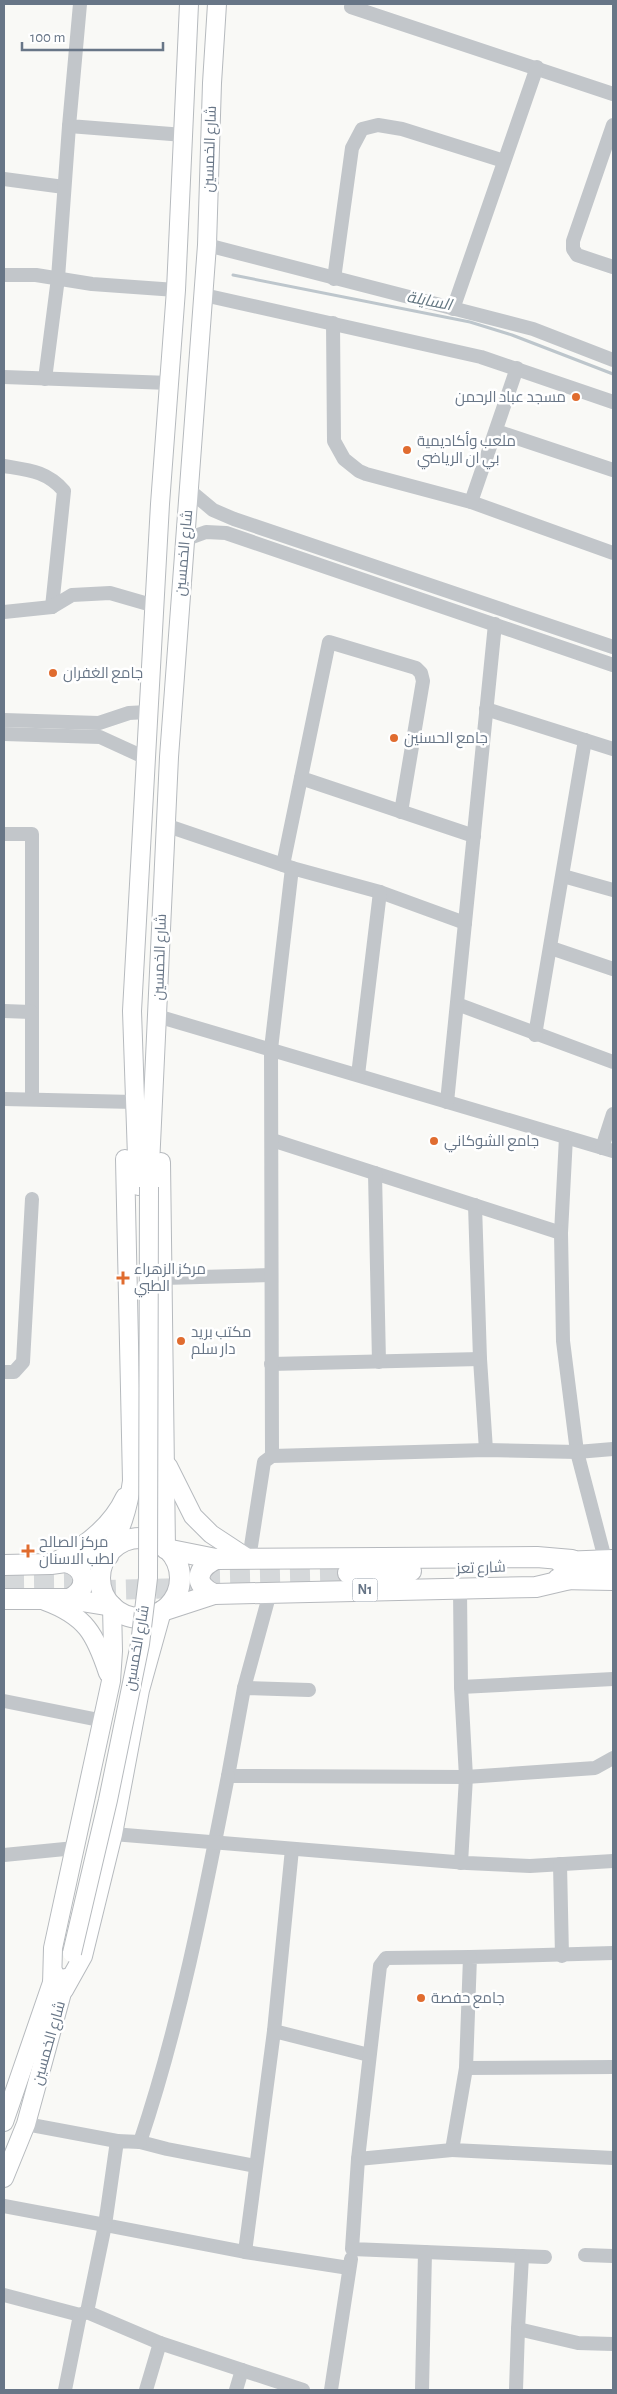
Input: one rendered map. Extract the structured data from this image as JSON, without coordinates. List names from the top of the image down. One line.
{"streets":{"highway":["شارع تعز","N1"],"main road":["شارع الخمسين"]},"crossings":[["شارع الخمسين","N1"],["شارع تعز","N1"]],"water":["السايلة"],"places":{"other":["مسجد عباد الرحمن","ملعب وأكاديمية بي ان الرياضي","جامع الغفران","جامع الحسنين","جامع الشوكاني","مكتب بريد دار سلم","جامع حفصة"],"health":["مركز الزهراء الطبي","مركز الصالح لطب الاسنان"]},"scale_bar":"100 m"}
